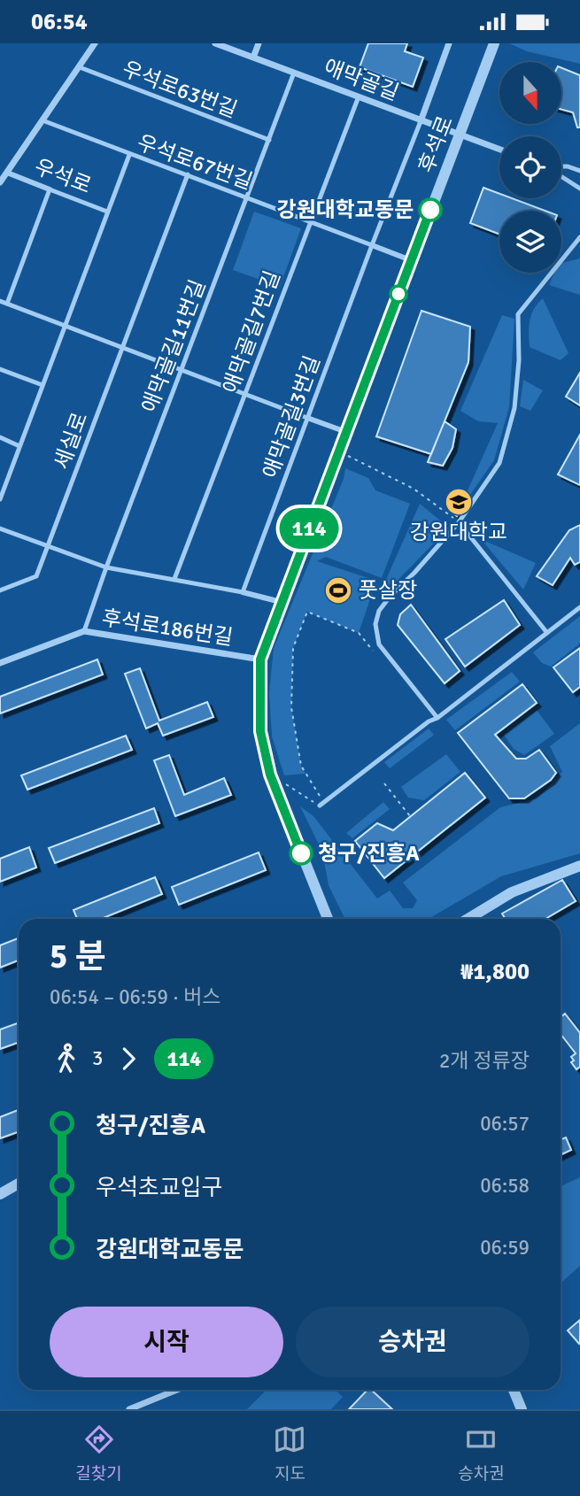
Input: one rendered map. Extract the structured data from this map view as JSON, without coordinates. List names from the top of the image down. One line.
{"streets":{"street":["애막골길","후석로","우석로","후석로186번길"],"lane":["우석로63번길","우석로67번길","애막골길7번길","애막골길11번길","애막골길3번길","세실로"]},"crossings":[["애막골길","후석로"],["애막골길","애막골길7번길"],["애막골길","애막골길11번길"],["애막골길","애막골길3번길"],["우석로63번길","우석로"],["우석로63번길","애막골길11번길"],["후석로","후석로186번길"],["우석로67번길","우석로"],["우석로67번길","애막골길7번길"],["우석로67번길","애막골길11번길"],["우석로67번길","애막골길3번길"],["우석로67번길","세실로"],["애막골길11번길","후석로186번길"]],"places":{"other":["강원대학교동문","청구/진흥A"],"school or university":["강원대학교"],"sports":["풋살장"]},"lines":["bus line 114"],"north":"bottom","page":{"status":"06:54","on_map":"114","heading":["5 분","06:54 – 06:59 · 버스","₩1,800"],"legs":["3","114","2개 정류장"],"list":[{"name":"청구/진흥A","value":"06:57"},{"name":"우석초교입구","value":"06:58"},{"name":"강원대학교동문","value":"06:59"}],"buttons":["시작","승차권"],"tabs":["길찾기","지도","승차권"]}}
